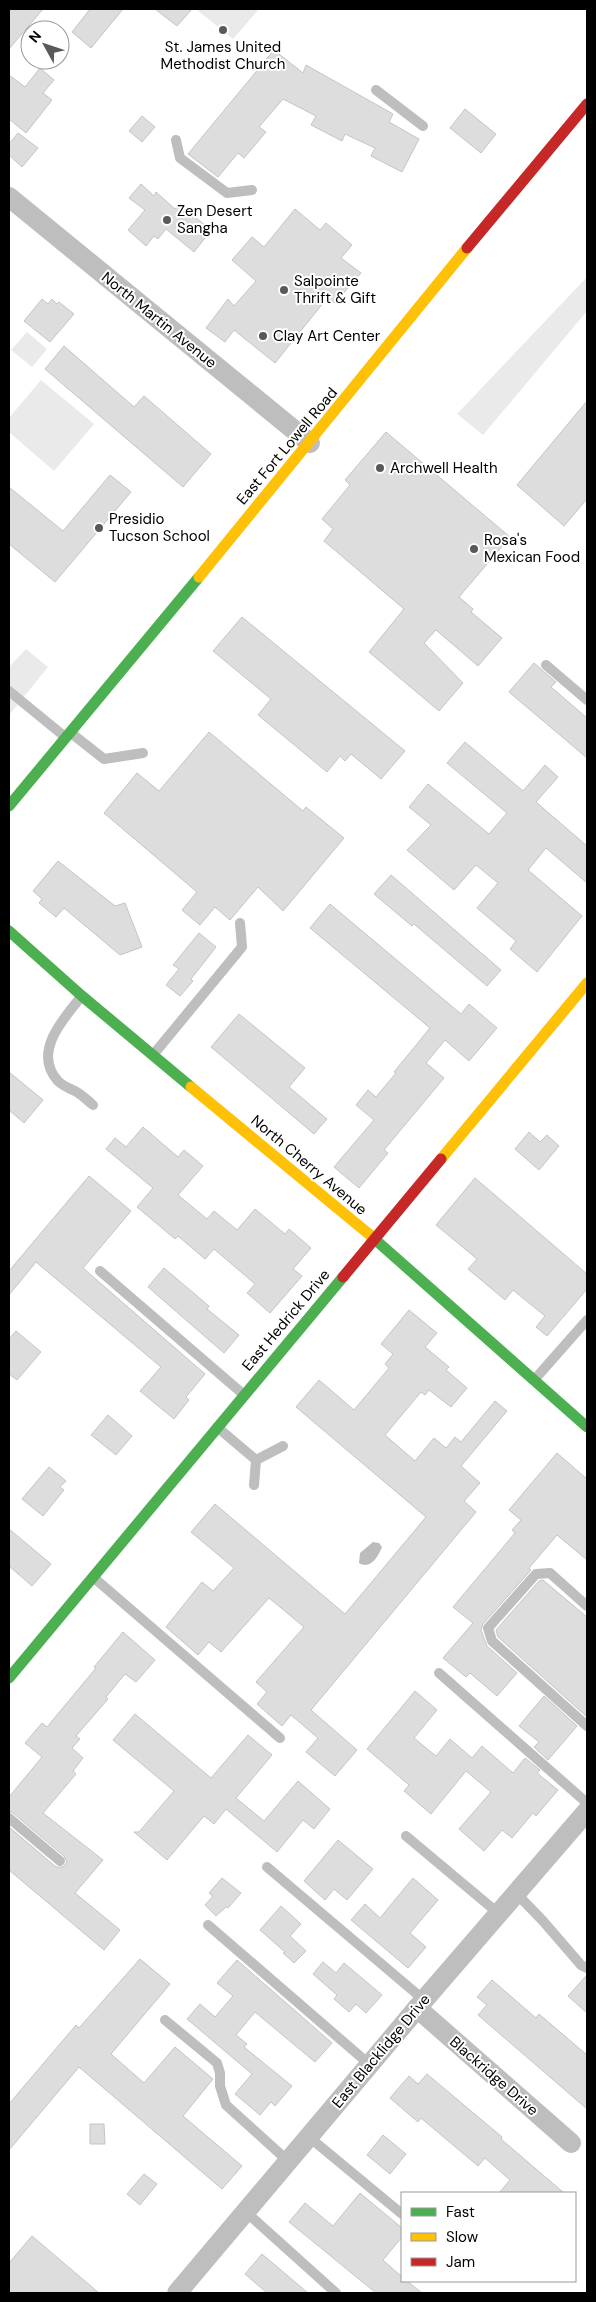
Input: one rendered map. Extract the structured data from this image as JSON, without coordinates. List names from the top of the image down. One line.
{"streets":{"street":["North Martin Avenue","East Fort Lowell Road","North Cherry Avenue","East Hedrick Drive","East Blacklidge Drive","Blackridge Drive"]},"crossings":[["North Martin Avenue","East Fort Lowell Road"],["North Cherry Avenue","East Hedrick Drive"],["East Blacklidge Drive","Blackridge Drive"]],"places":["St. James United Methodist Church","Zen Desert Sangha","Salpointe Thrift & Gift","Clay Art Center","Archwell Health","Presidio Tucson School","Rosa's Mexican Food"],"legend":["Fast","Slow","Jam"],"north":"top left"}
